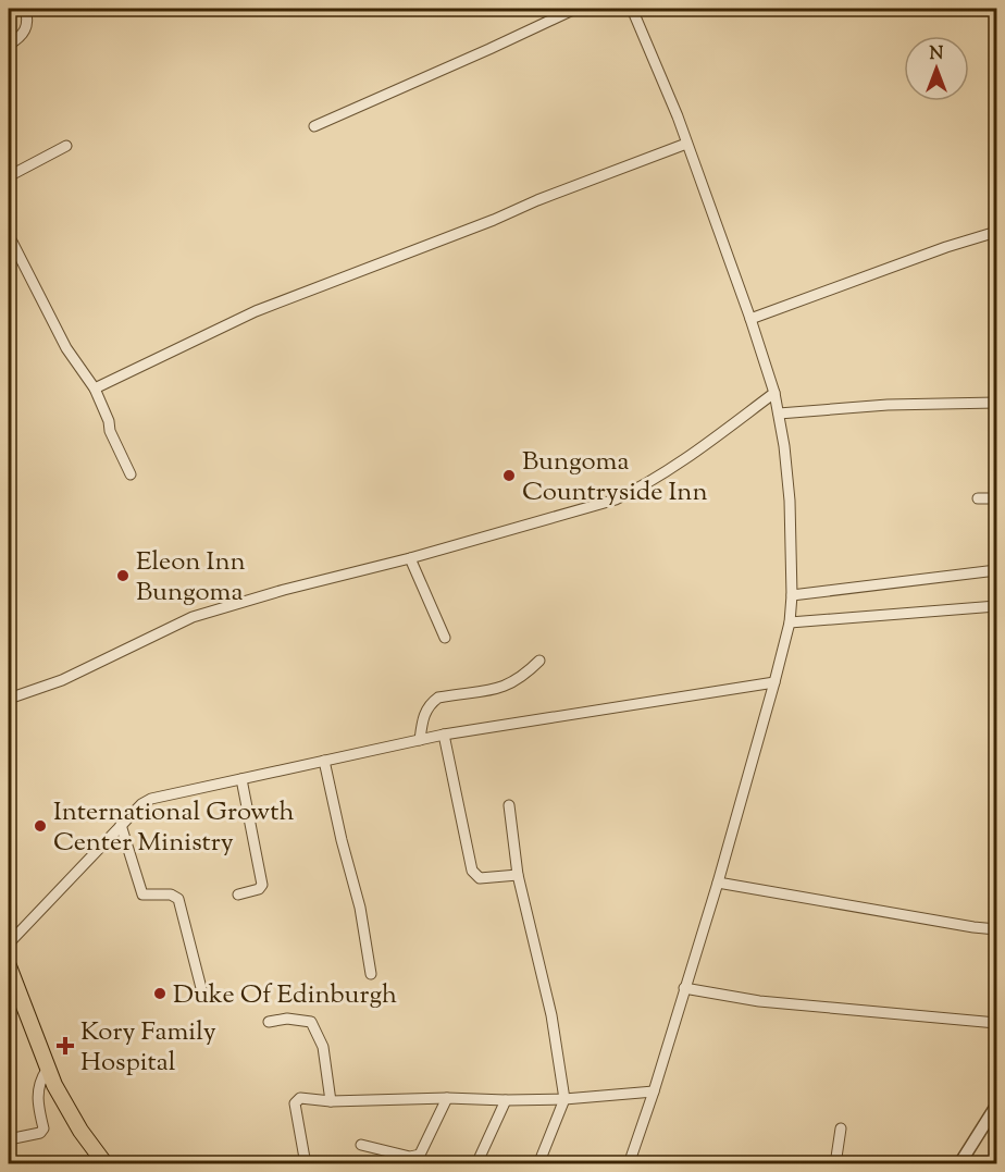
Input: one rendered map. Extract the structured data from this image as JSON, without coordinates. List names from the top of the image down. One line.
{"places":{"other":["Bungoma Countryside Inn","Eleon Inn Bungoma","International Growth Center Ministry","Duke Of Edinburgh"],"health":["Kory Family Hospital"]},"north":"top"}
